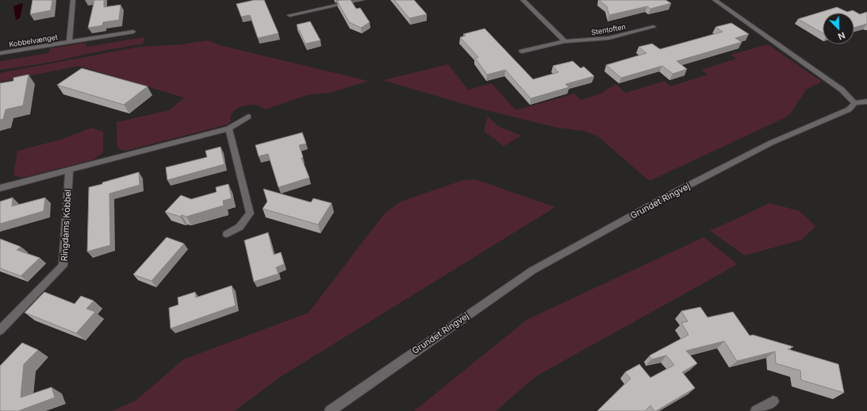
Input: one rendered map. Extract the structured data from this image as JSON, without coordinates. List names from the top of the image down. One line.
{"streets":{"street":["Stentoften","Kobbelvænget","Grundet Ringvej","Ringdams Kobbel"]},"north":"bottom right"}
